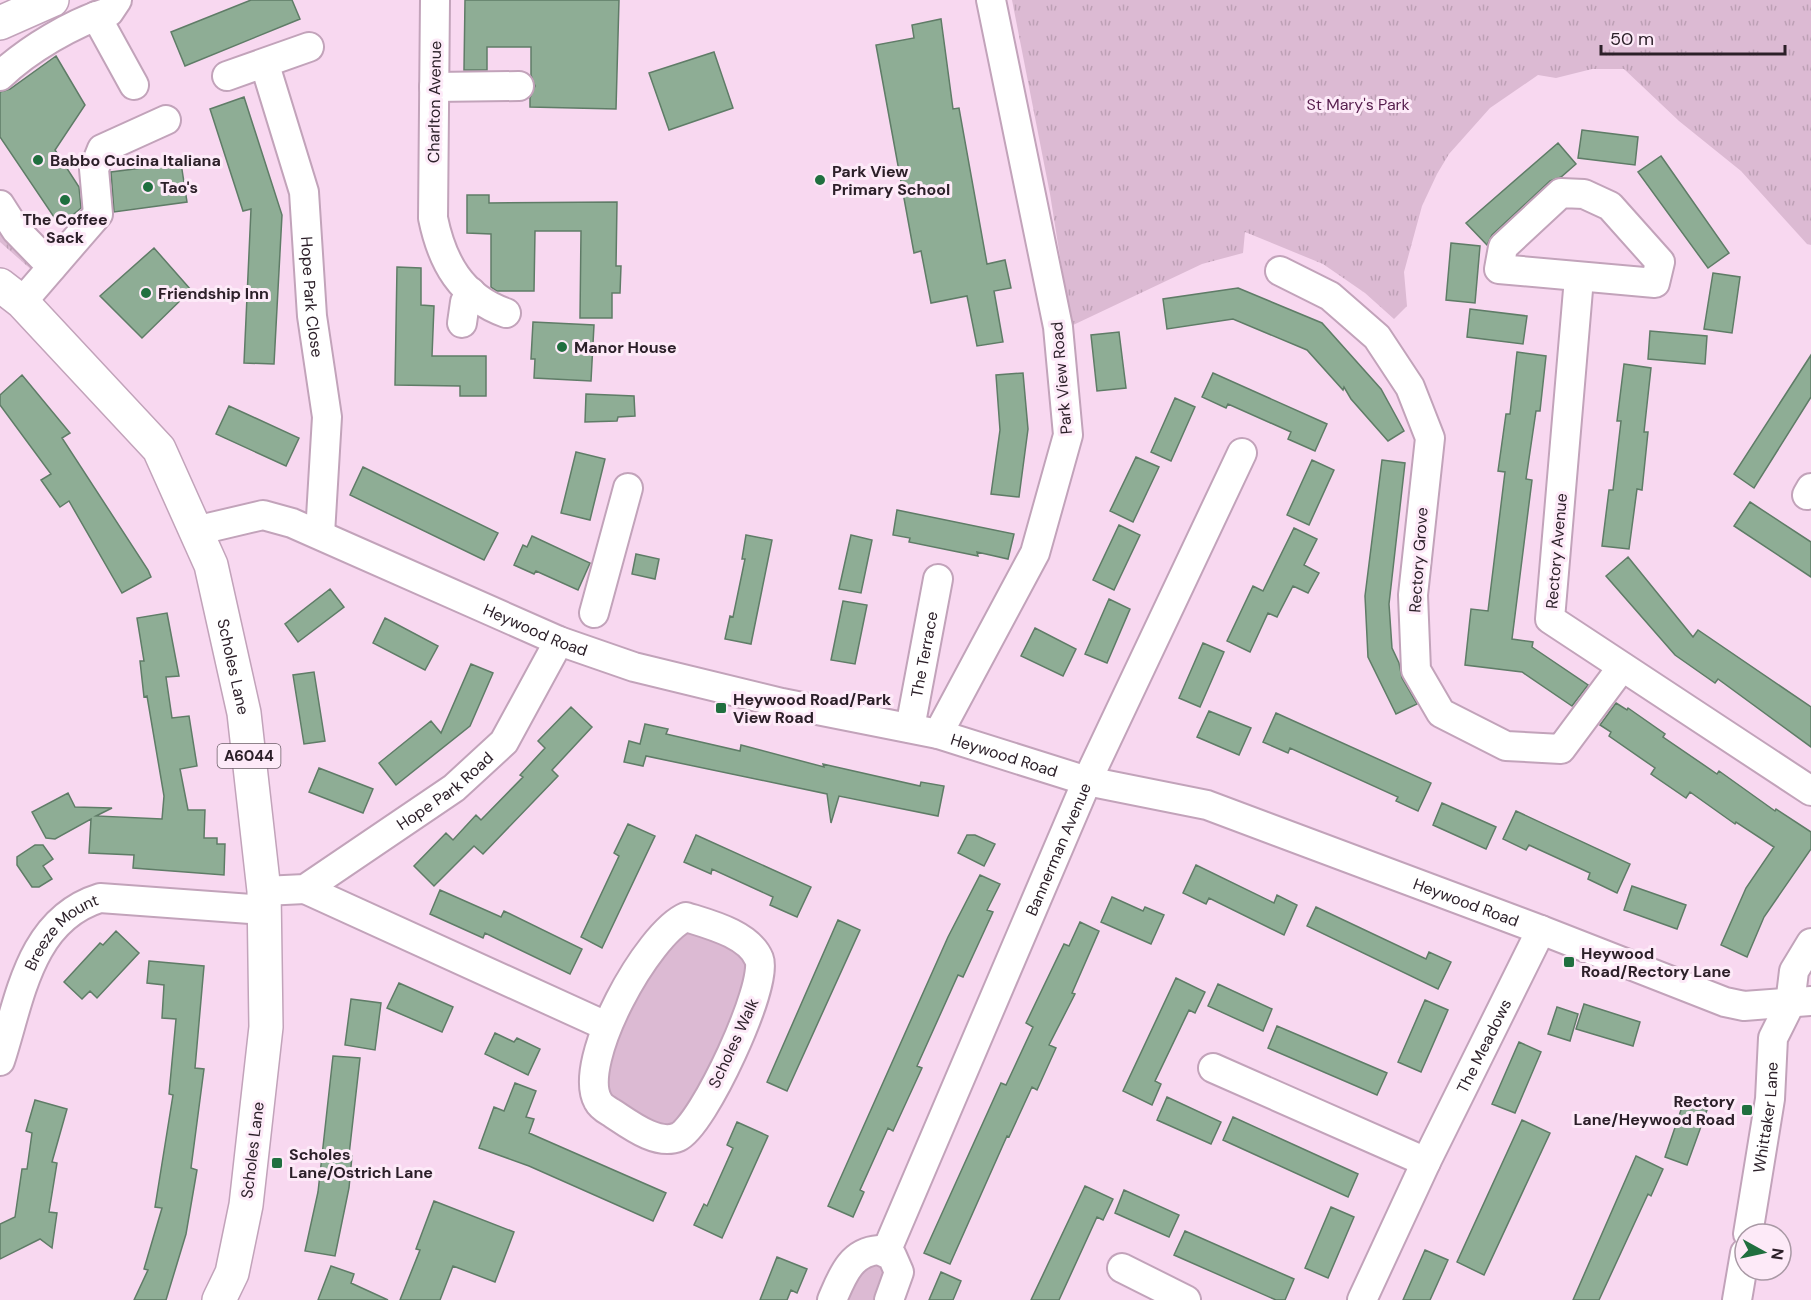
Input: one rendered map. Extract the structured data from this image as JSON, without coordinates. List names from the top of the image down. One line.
{"streets":{"main road":["Scholes Lane","A6044"],"street":["Charlton Avenue","Hope Park Close","Park View Road","Rectory Avenue","Rectory Grove","Heywood Road","The Terrace","Hope Park Road","Bannerman Avenue","Breeze Mount","Scholes Walk","The Meadows","Whittaker Lane"]},"crossings":[["Hope Park Close","Heywood Road"],["Park View Road","Heywood Road"],["Rectory Avenue","Rectory Grove"],["Heywood Road","The Terrace"],["Heywood Road","Scholes Lane"],["Heywood Road","Hope Park Road"],["Heywood Road","Bannerman Avenue"],["Heywood Road","The Meadows"],["Heywood Road","Whittaker Lane"],["Scholes Lane","Hope Park Road"],["Scholes Lane","Breeze Mount"],["Hope Park Road","Breeze Mount"]],"parks":["St Mary's Park"],"places":{"other":["Babbo Cucina Italiana","Park View Primary School","Tao's","The Coffee Sack","Friendship Inn","Manor House"],"transit":["Heywood Road/Park View Road","Heywood Road/Rectory Lane","Rectory Lane/Heywood Road","Scholes Lane/Ostrich Lane"]},"scale_bar":"50 m","north":"right"}
